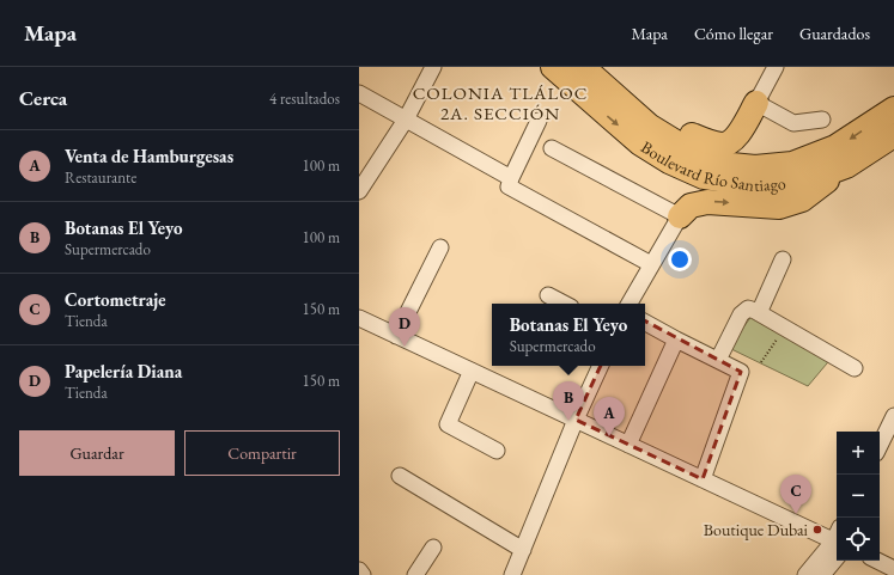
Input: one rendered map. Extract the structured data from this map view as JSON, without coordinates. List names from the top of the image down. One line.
{"streets":{"main road":["Boulevard Río Santiago"]},"districts":["COLONIA TLÁLOC 2A. SECCIÓN"],"places":["Boutique Dubai"],"page":{"header":"Mapa","nav":["Mapa","Cómo llegar","Guardados"],"heading":["Cerca","4 resultados"],"list":[{"mark":"A","name":"Venta de Hamburgesas","note":"Restaurante","value":"100 m"},{"mark":"B","name":"Botanas El Yeyo","note":"Supermercado","value":"100 m"},{"mark":"C","name":"Cortometraje","note":"Tienda","value":"150 m"},{"mark":"D","name":"Papelería Diana","note":"Tienda","value":"150 m"}],"popup":["Botanas El Yeyo","Supermercado"],"pins":["D","B","A","C"],"buttons":["Guardar","Compartir"],"map_buttons":["+","−"]}}
